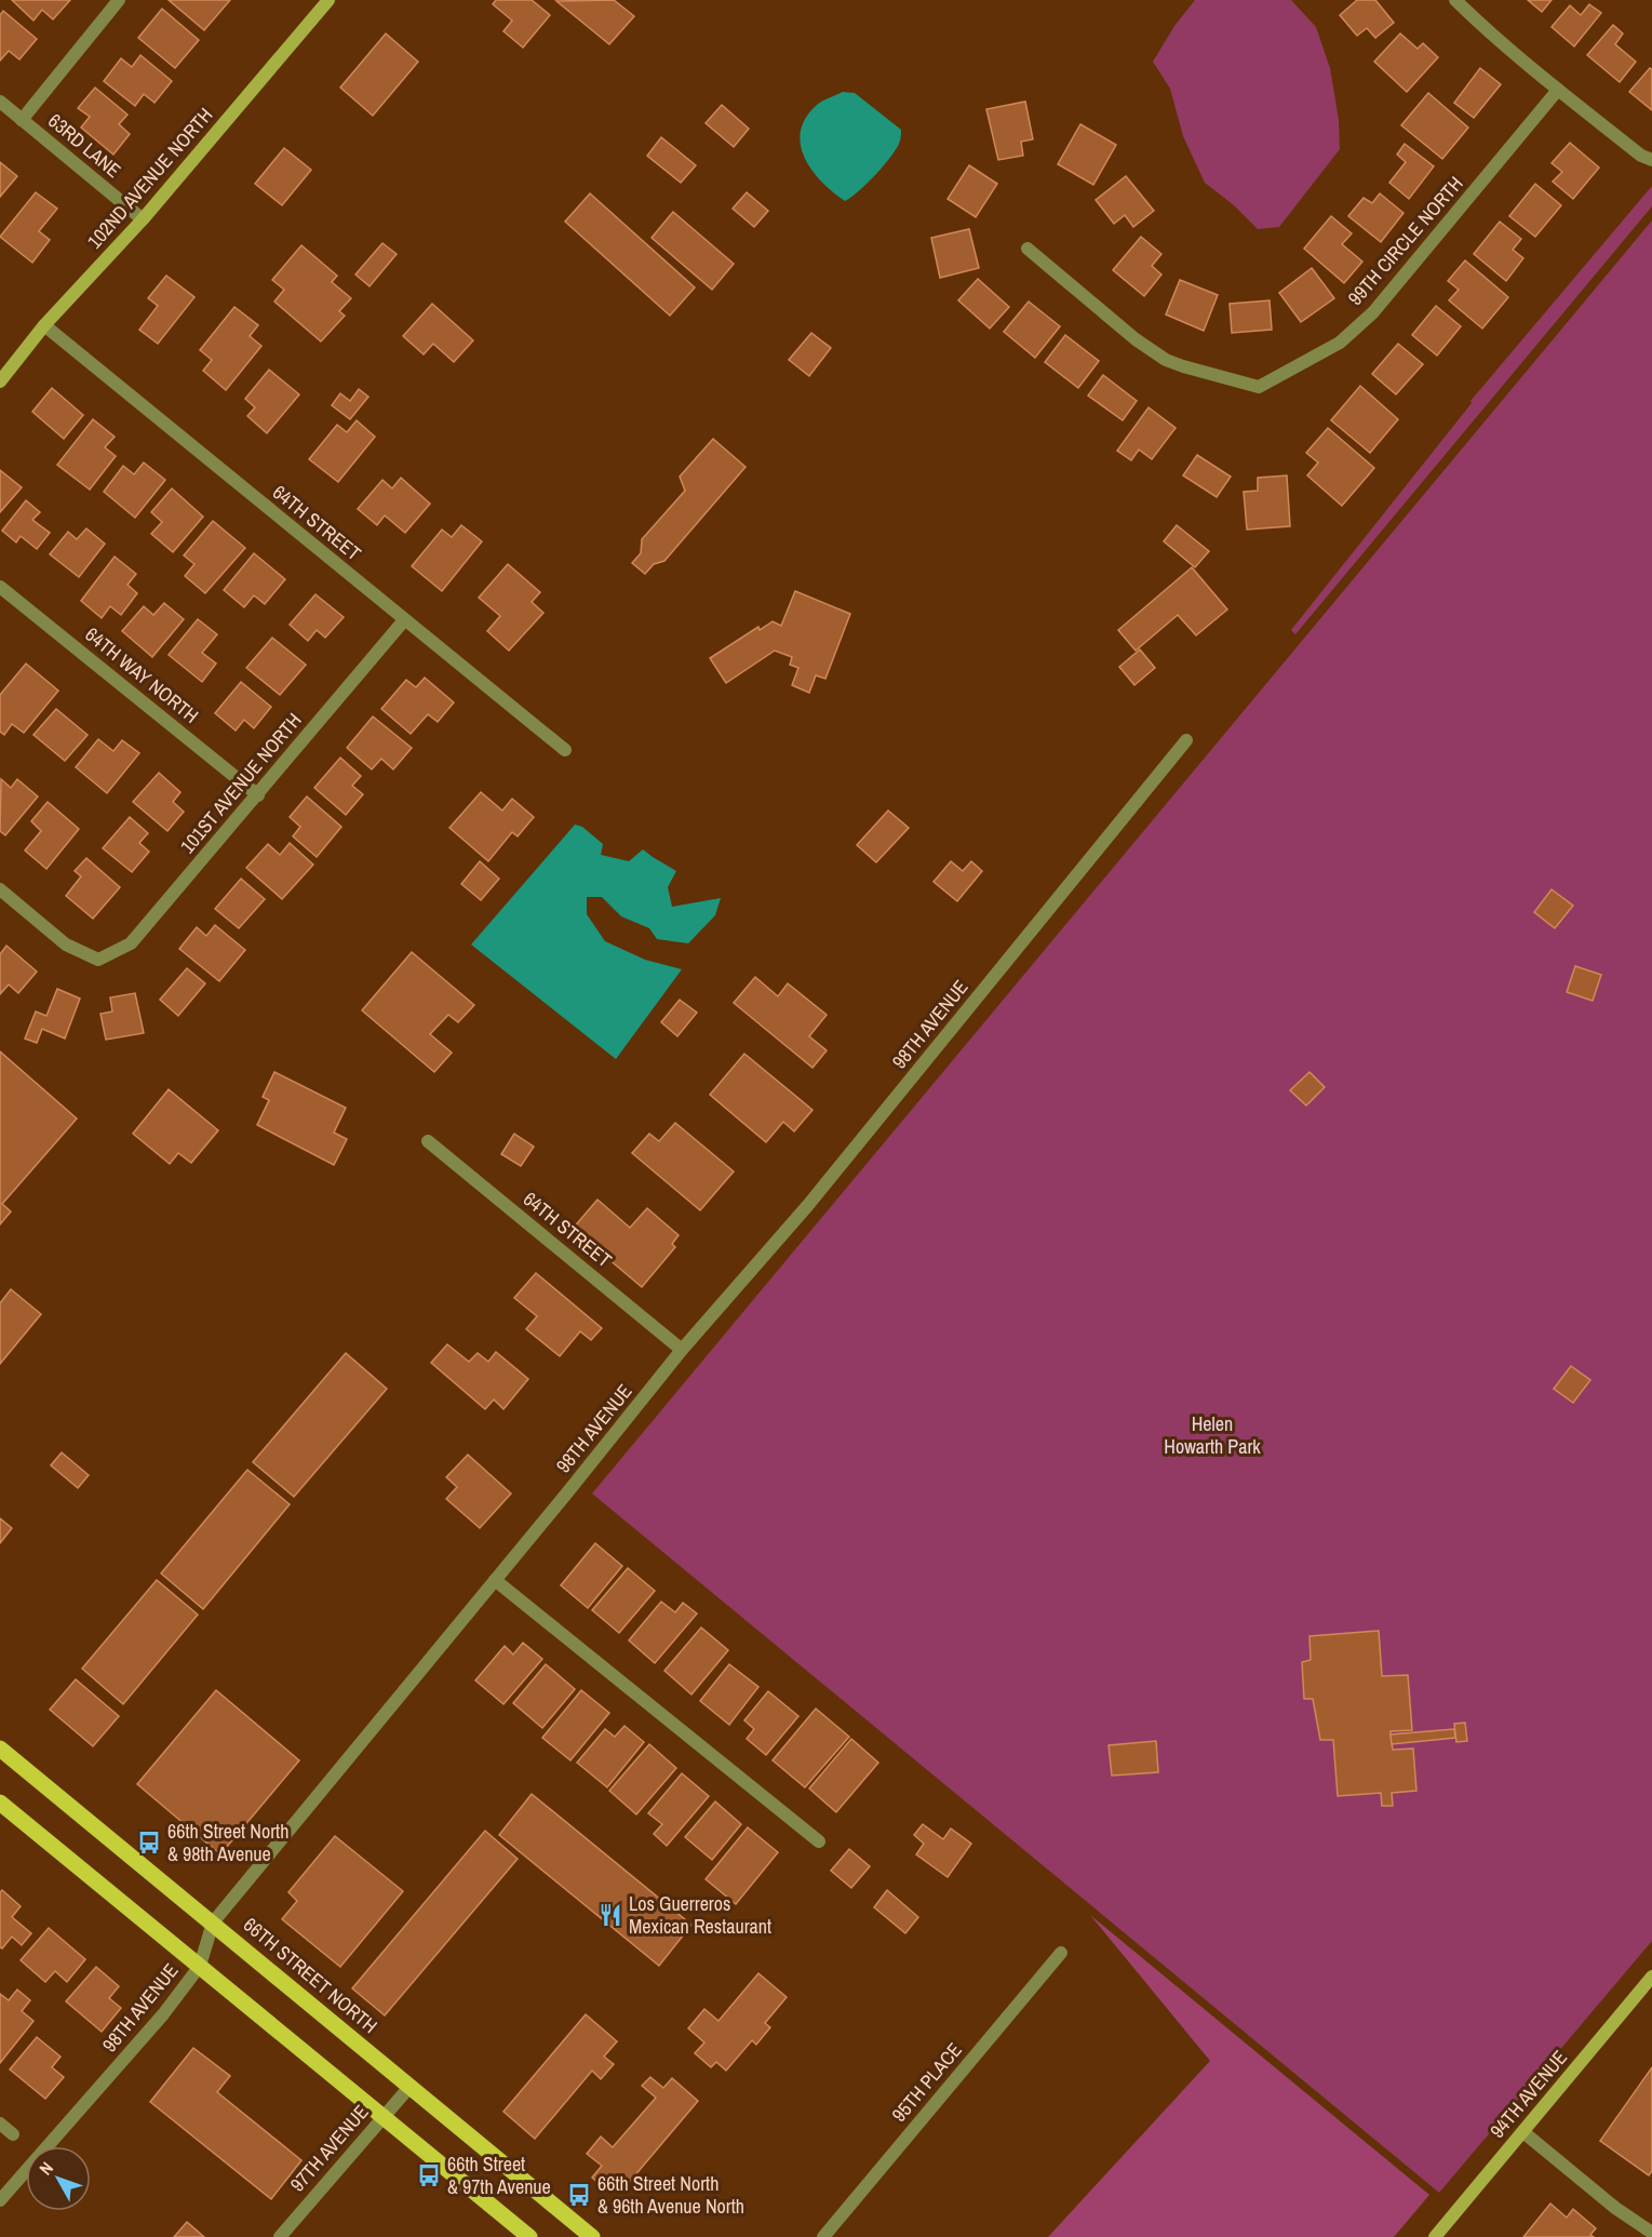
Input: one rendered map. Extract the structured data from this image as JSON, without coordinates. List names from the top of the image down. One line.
{"streets":{"main road":["66TH STREET NORTH"],"street":["63RD LANE","102ND AVENUE NORTH","99TH CIRCLE NORTH","64TH STREET","64TH WAY NORTH","101ST AVENUE NORTH","98TH AVENUE","95TH PLACE","94TH AVENUE","97TH AVENUE"]},"crossings":[["63RD LANE","102ND AVENUE NORTH"],["102ND AVENUE NORTH","64TH STREET"],["64TH STREET","101ST AVENUE NORTH"],["64TH STREET","98TH AVENUE"],["64TH WAY NORTH","101ST AVENUE NORTH"],["98TH AVENUE","66TH STREET NORTH"],["66TH STREET NORTH","97TH AVENUE"]],"parks":["Helen Howarth Park"],"places":{"bus stop":["66th Street North & 98th Avenue","66th Street & 97th Avenue","66th Street North & 96th Avenue North"],"restaurant":["Los Guerreros Mexican Restaurant"]},"north":"top left"}
